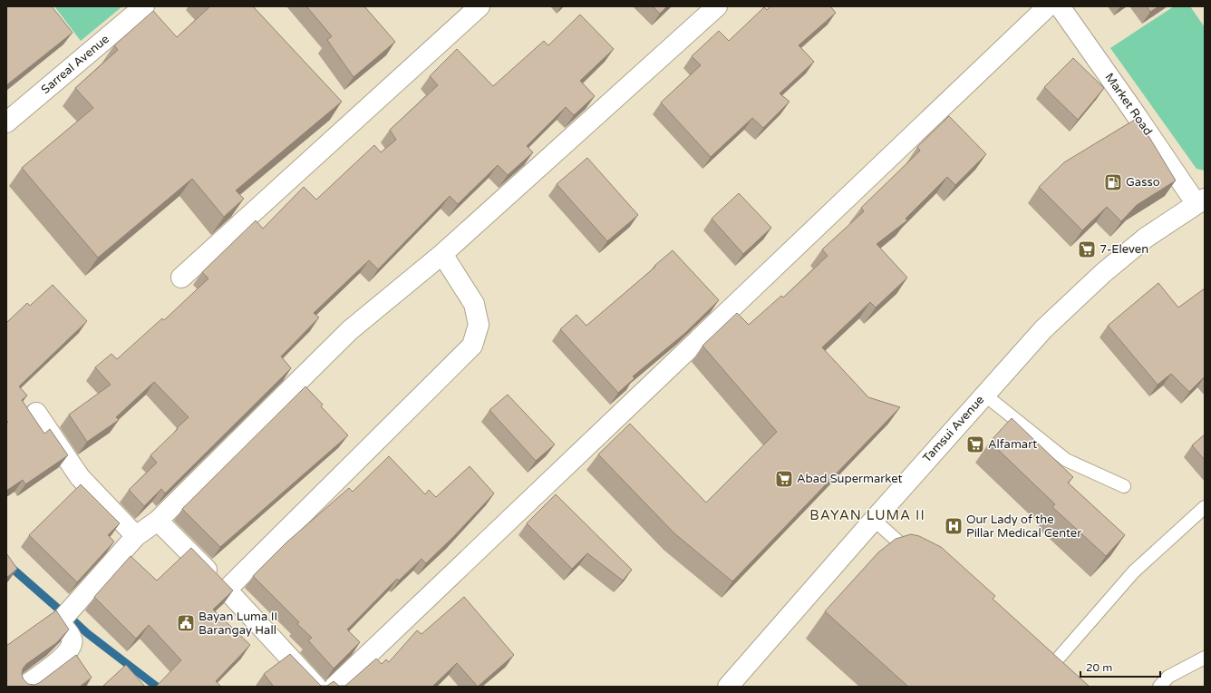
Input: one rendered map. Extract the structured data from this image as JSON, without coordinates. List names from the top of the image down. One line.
{"streets":{"street":["Sarreal Avenue","Market Road","Tamsui Avenue"]},"crossings":[["Market Road","Tamsui Avenue"]],"districts":["BAYAN LUMA II"],"places":{"fuel station":["Gasso"],"supermarket":["7-Eleven","Alfamart","Abad Supermarket"],"hospital":["Our Lady of the Pillar Medical Center"],"public building":["Bayan Luma II Barangay Hall"]},"scale_bar":"20 m"}
